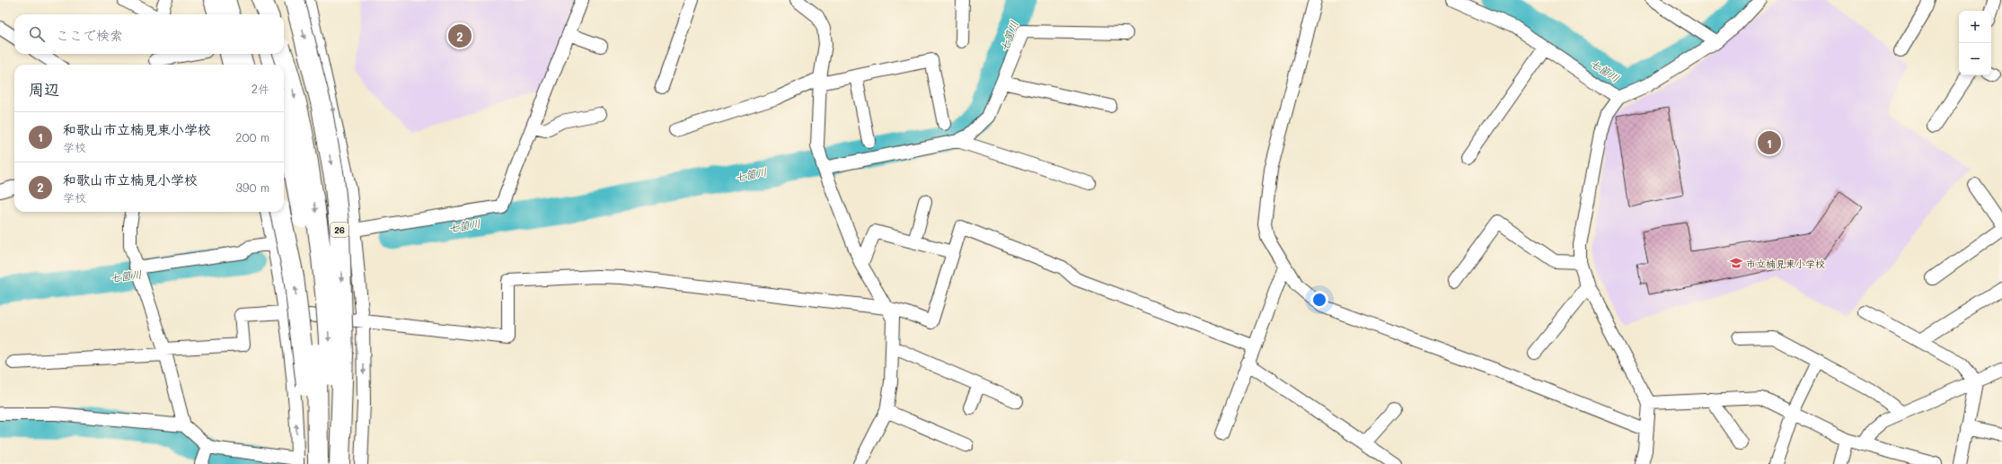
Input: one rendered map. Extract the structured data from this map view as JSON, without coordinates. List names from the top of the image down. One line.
{"streets":{"highway":["26"]},"water":["七箇川"],"places":{"school or university":["市立楠見東小学校"]},"page":{"map_buttons":["+","−"],"search":"ここで検索","pins":["2","1"],"heading":["周辺","2件"],"list":[{"mark":"1","name":"和歌山市立楠見東小学校","note":"学校","value":"200 m"},{"mark":"2","name":"和歌山市立楠見小学校","note":"学校","value":"390 m"}]}}
